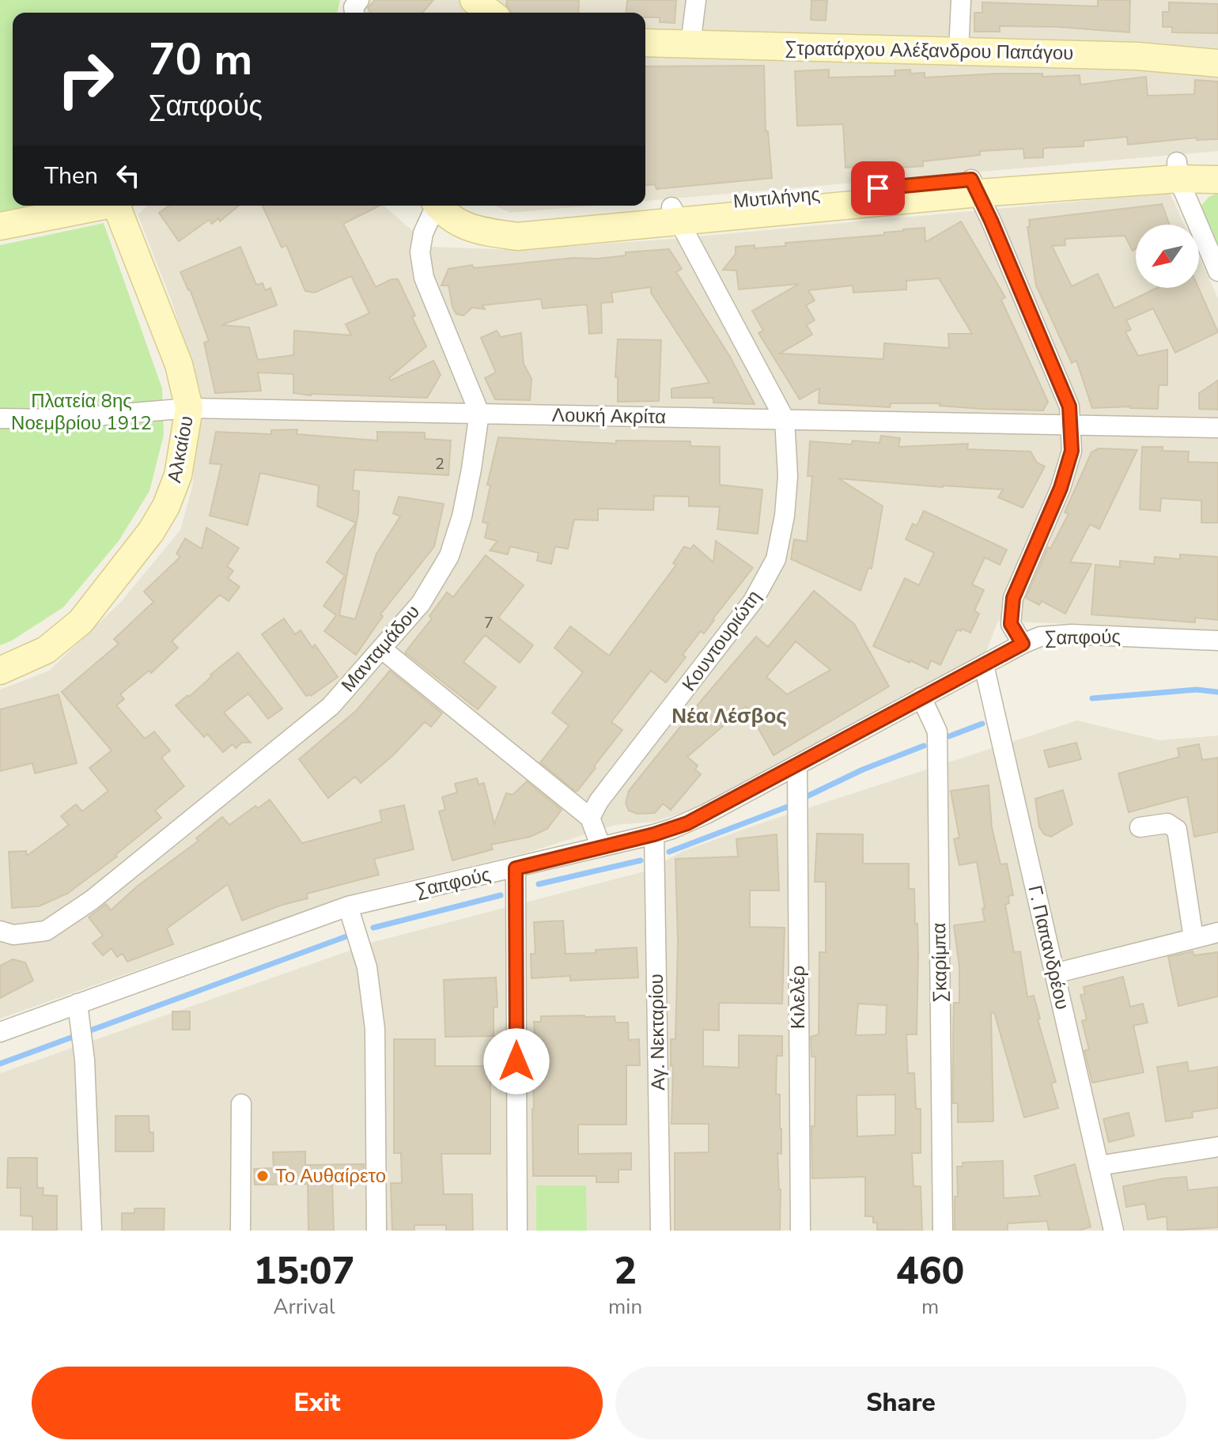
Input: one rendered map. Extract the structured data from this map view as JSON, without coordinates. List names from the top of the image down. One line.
{"streets":{"street":["Στρατάρχου Αλέξανδρου Παπάγου","Μυτιλήνης","Λουκή Ακρίτα","Αλκαίου","Σαπφούς","Κουντουριώτη","Μανταμάδου","Γ. Παπανδρέου","Σκαρίμπα","Κιλελέρ","Αγ. Νεκταρίου"]},"crossings":[["Μυτιλήνης","Κουντουριώτη"],["Λουκή Ακρίτα","Αλκαίου"],["Λουκή Ακρίτα","Κουντουριώτη"],["Λουκή Ακρίτα","Μανταμάδου"],["Σαπφούς","Γ. Παπανδρέου"],["Σαπφούς","Σκαρίμπα"],["Σαπφούς","Κιλελέρ"],["Σαπφούς","Αγ. Νεκταρίου"]],"districts":["Νέα Λέσβος"],"parks":["Πλατεία 8ης Νοεμβρίου 1912"],"places":["Το Αυθαίρετο"],"house_numbers":["2","7"],"north":"bottom left","page":{"turn":["70 m","Σαπφούς"],"then":"Then","eta":["15:07","Arrival","2","min","460","m"],"buttons":["Exit","Share"]}}
